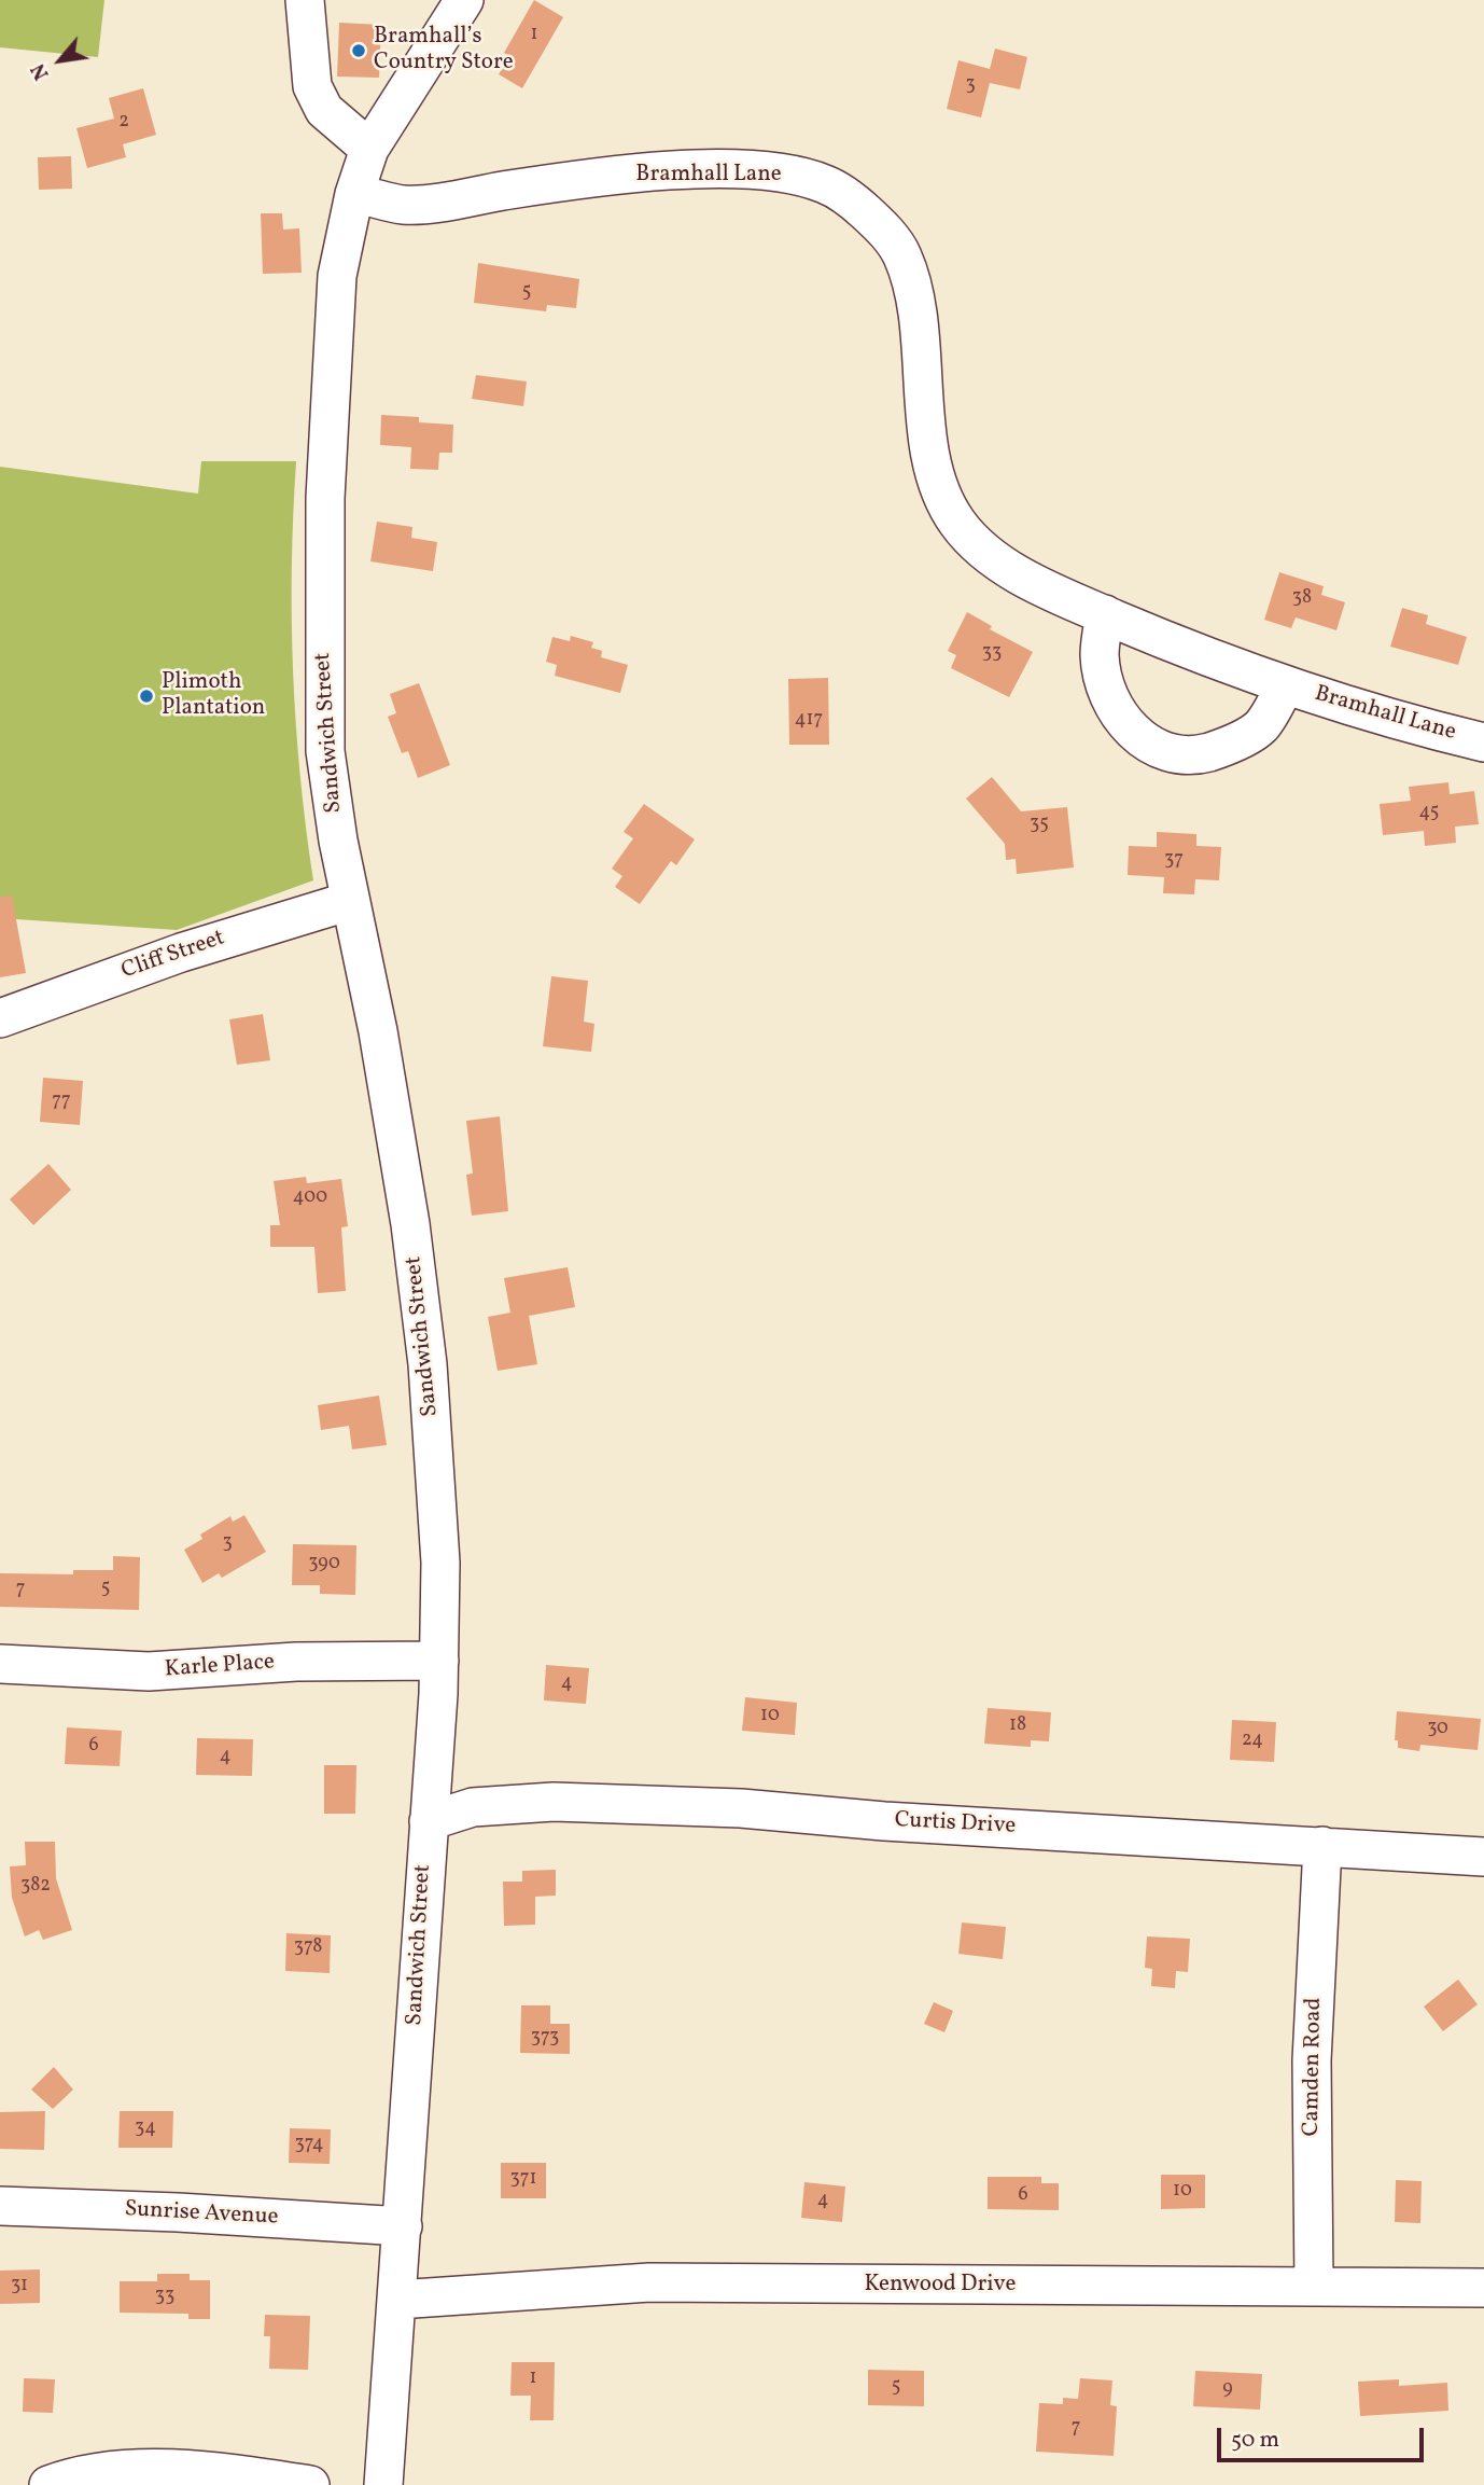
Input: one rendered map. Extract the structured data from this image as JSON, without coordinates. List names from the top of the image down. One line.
{"streets":{"street":["Bramhall Lane","Sandwich Street","Cliff Street","Karle Place","Curtis Drive","Camden Road","Sunrise Avenue","Kenwood Drive"]},"crossings":[["Bramhall Lane","Sandwich Street"],["Sandwich Street","Cliff Street"],["Sandwich Street","Karle Place"],["Sandwich Street","Curtis Drive"],["Sandwich Street","Sunrise Avenue"],["Sandwich Street","Kenwood Drive"],["Curtis Drive","Camden Road"],["Camden Road","Kenwood Drive"]],"places":["Bramhall’s Country Store","Plimoth Plantation"],"house_numbers":["1","3","2","5","38","33","417","45","35","37","77","400","3","390","5","7","4","10","18","30","24","6","4","382","378","373","34","374","371","10","6","4","31","33","1","5","9","7"],"scale_bar":"50 m","north":"bottom left"}
